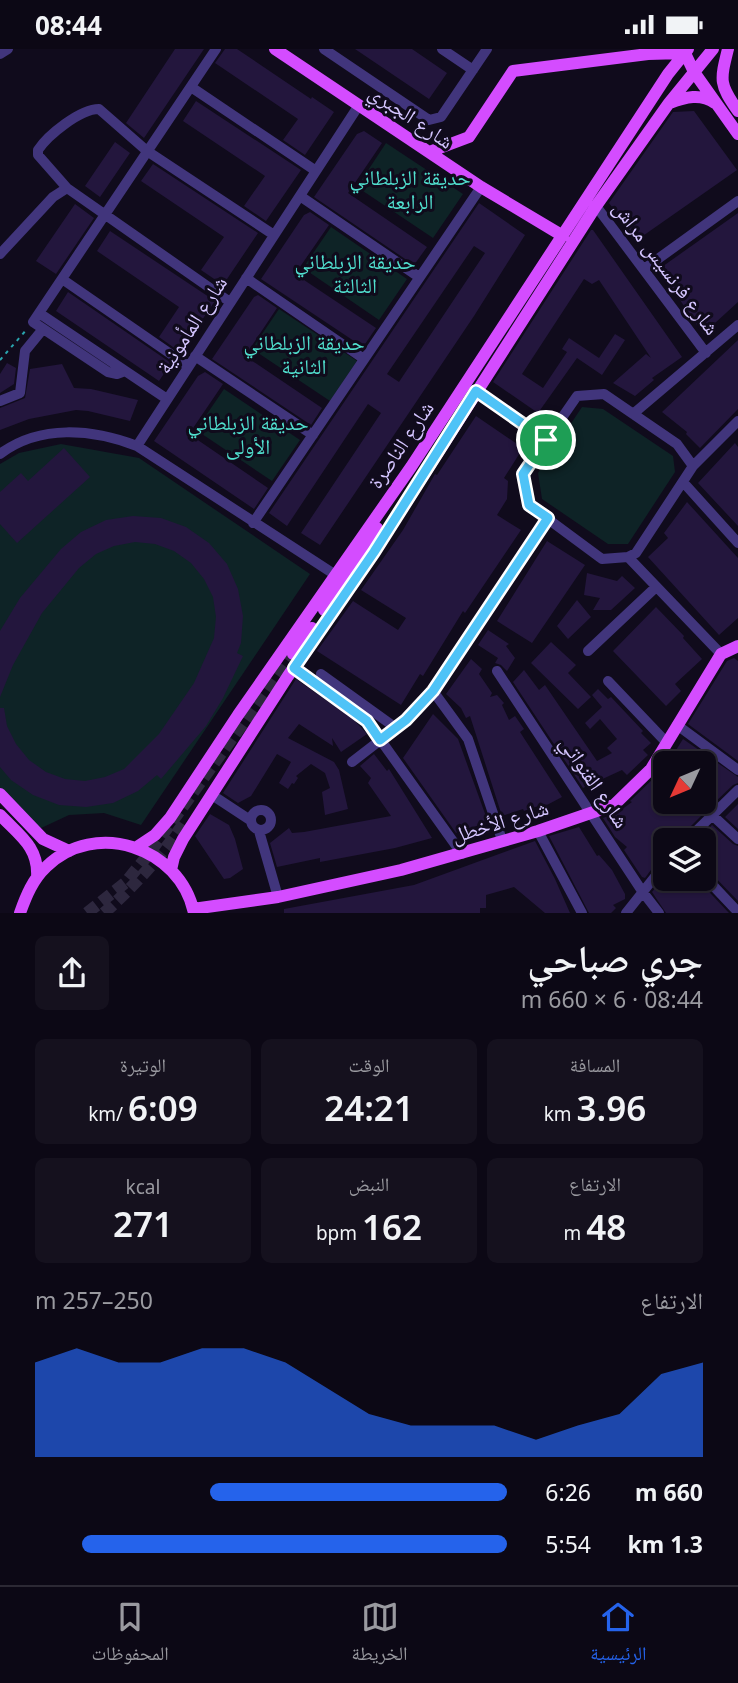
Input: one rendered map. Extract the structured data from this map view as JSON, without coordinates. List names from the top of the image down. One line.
{"streets":{"main road":["شارع الجبري","شارع الناصرة","شارع الأخطل"],"street":["شارع فرنسيس مراش","شارع المأمونية","شارع القنواتي"]},"crossings":[["شارع الجبري","شارع المأمونية"],["شارع الجبري","شارع الناصرة"],["شارع فرنسيس مراش","شارع الناصرة"],["شارع القنواتي","شارع الأخطل"]],"parks":["حديقة الزبلطاني الرابعة","حديقة الزبلطاني الثالثة","حديقة الزبلطاني الثانية","حديقة الزبلطاني الأولى"],"north":"bottom left","page":{"status":"08:44","heading":["جري صباحي","08:44 · 6 × 660 m"],"stats":[["المسافة","3.96 km"],["الوقت","24:21"],["الوتيرة","6:09 /km"],["الارتفاع","48 m"],["النبض","162 bpm"],["kcal","271"]],"chart":["الارتفاع","250–257 m"],"list":[{"name":"660 m","note":"6:26"},{"name":"1.3 km","note":"5:54"}],"tabs":["الرئيسية","الخريطة","المحفوظات"]}}
